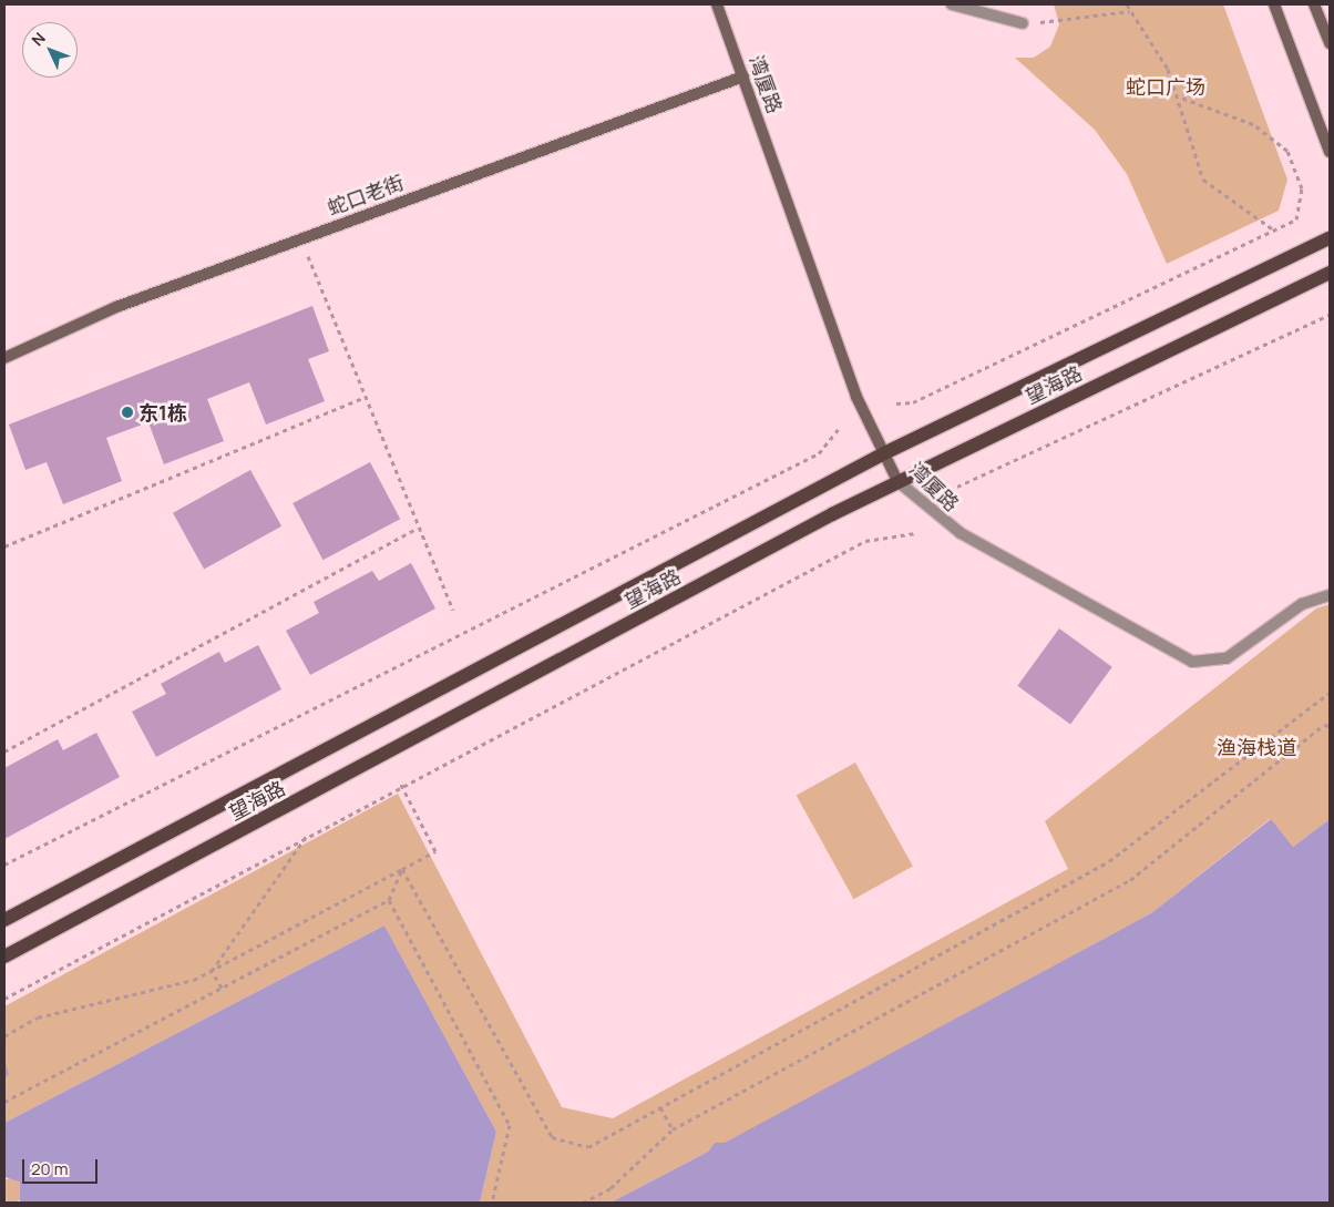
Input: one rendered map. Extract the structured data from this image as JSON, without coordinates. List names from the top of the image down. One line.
{"streets":{"main road":["望海路"],"street":["湾厦路","蛇口老街"]},"crossings":[["湾厦路","蛇口老街"],["湾厦路","望海路"]],"parks":["蛇口广场","渔海栈道"],"places":["东1栋"],"scale_bar":"20 m","north":"top left"}
